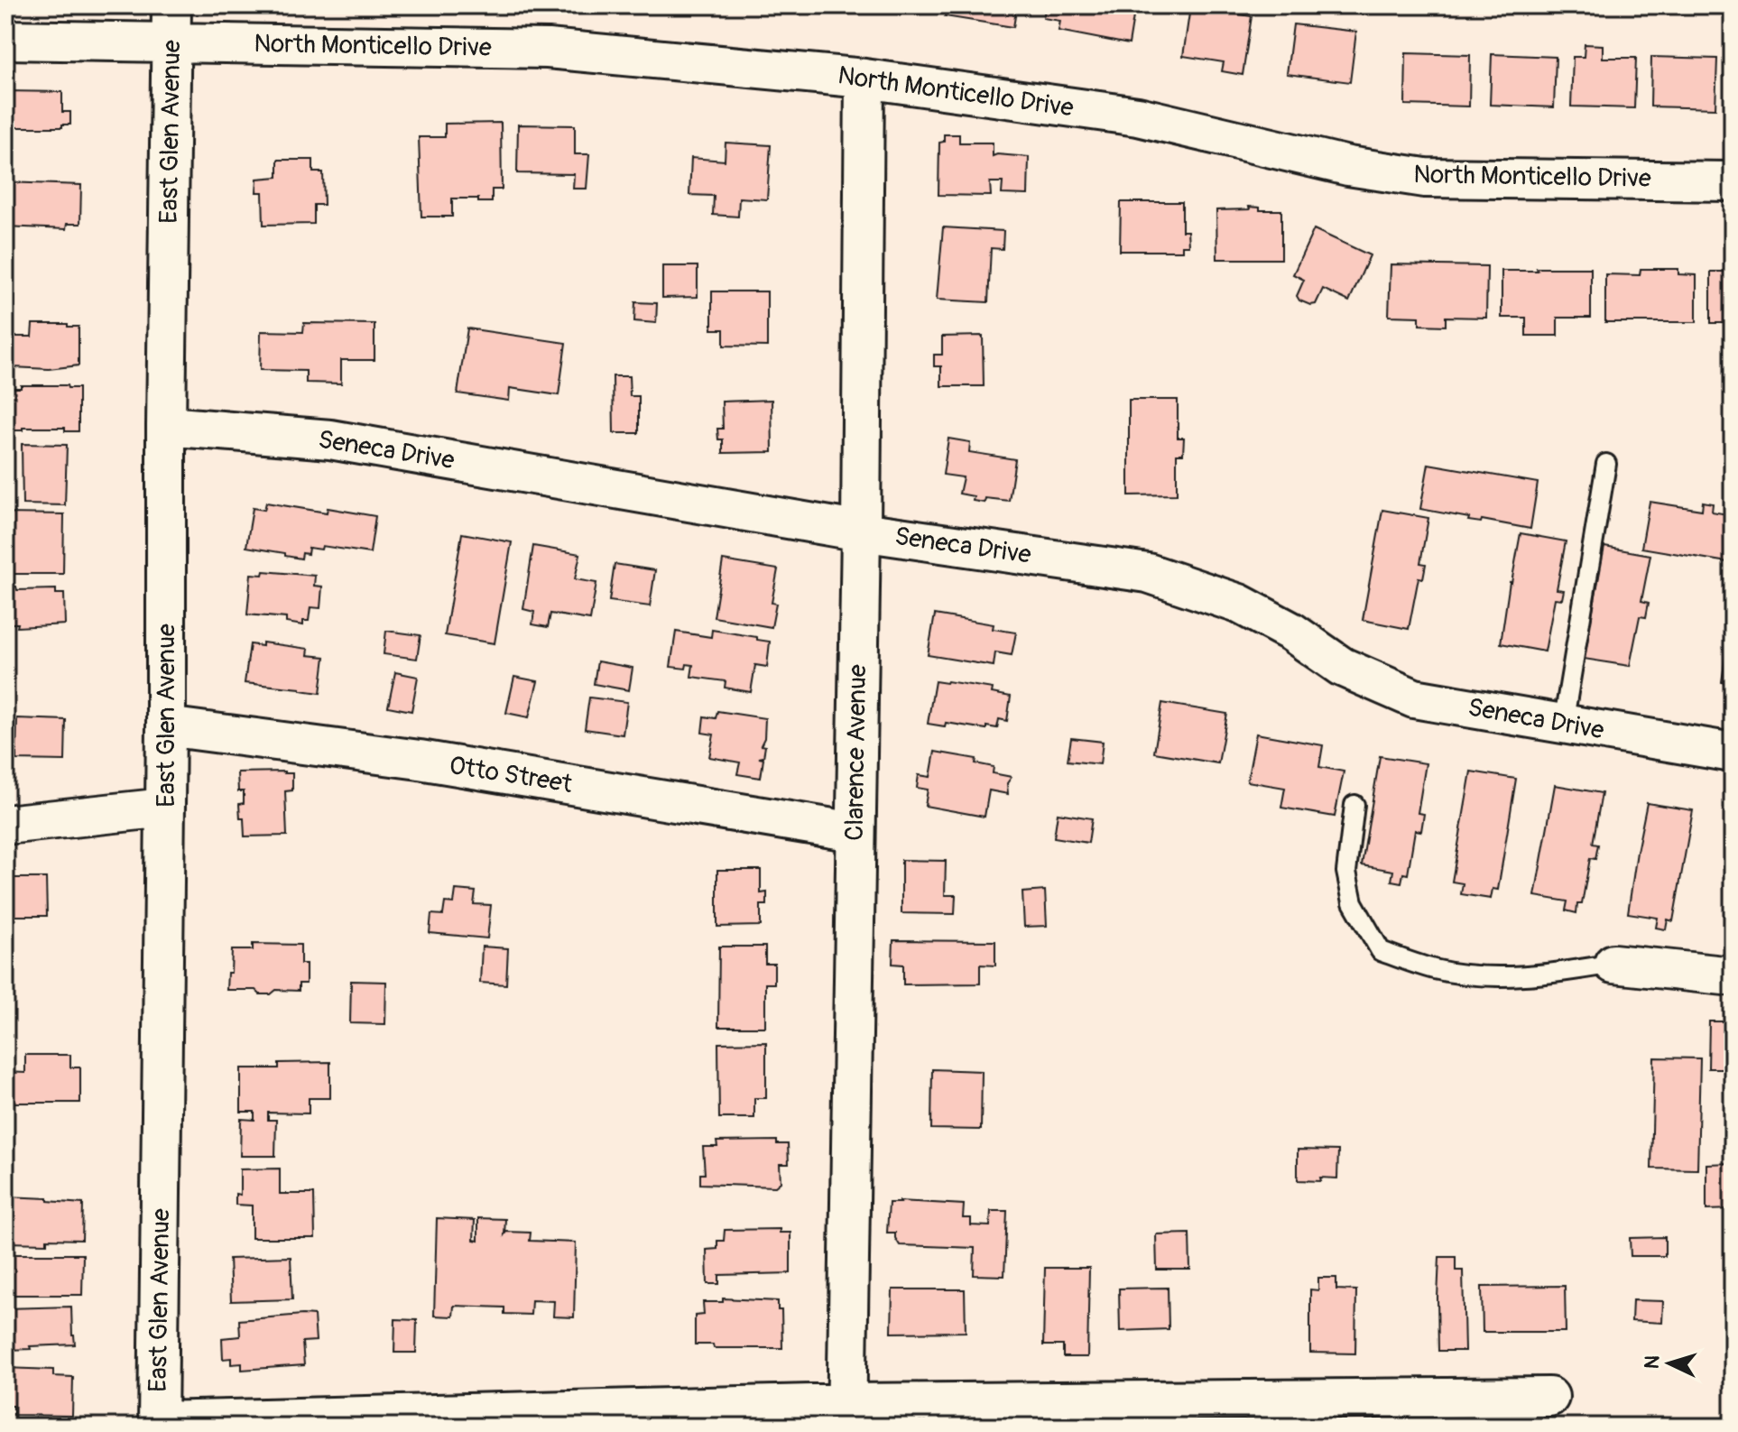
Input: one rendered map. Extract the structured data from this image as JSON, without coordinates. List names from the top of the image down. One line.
{"streets":{"street":["North Monticello Drive","East Glen Avenue","Seneca Drive","Clarence Avenue","Otto Street"]},"crossings":[["North Monticello Drive","East Glen Avenue"],["North Monticello Drive","Clarence Avenue"],["East Glen Avenue","Seneca Drive"],["East Glen Avenue","Otto Street"],["Seneca Drive","Clarence Avenue"],["Clarence Avenue","Otto Street"]],"north":"left"}
